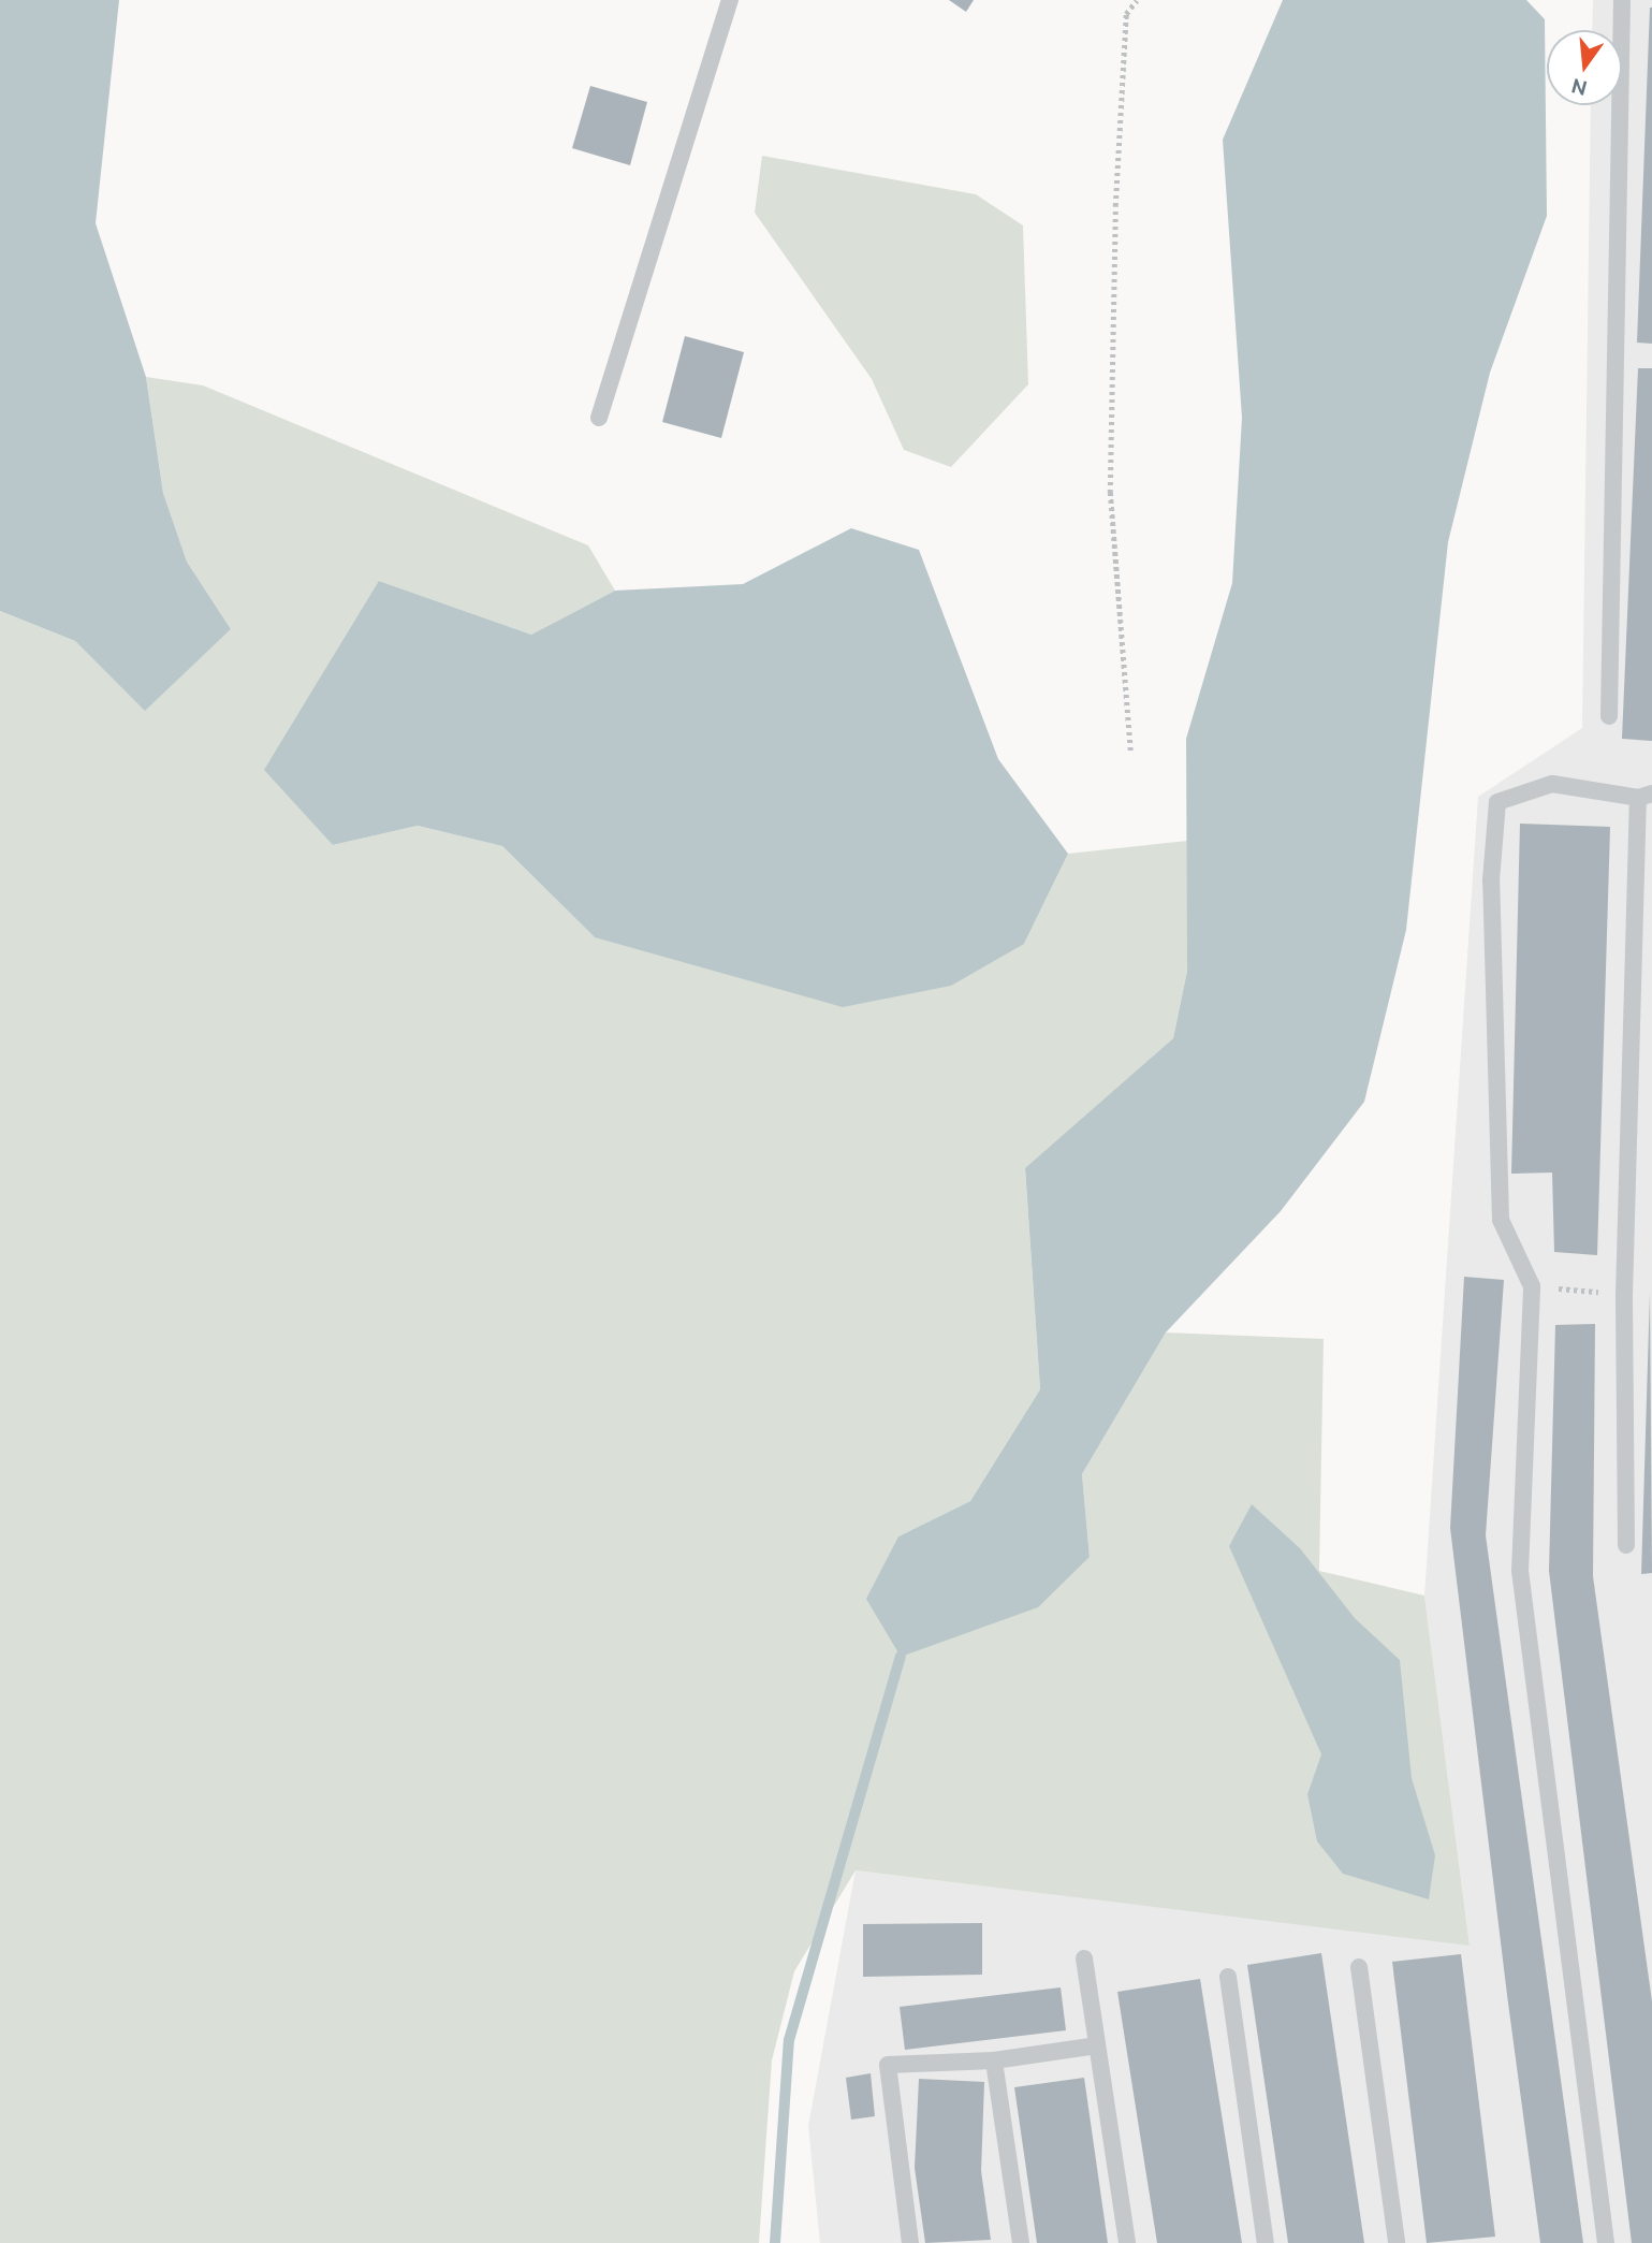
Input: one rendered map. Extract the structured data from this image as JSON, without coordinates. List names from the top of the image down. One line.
{"north":"bottom"}
